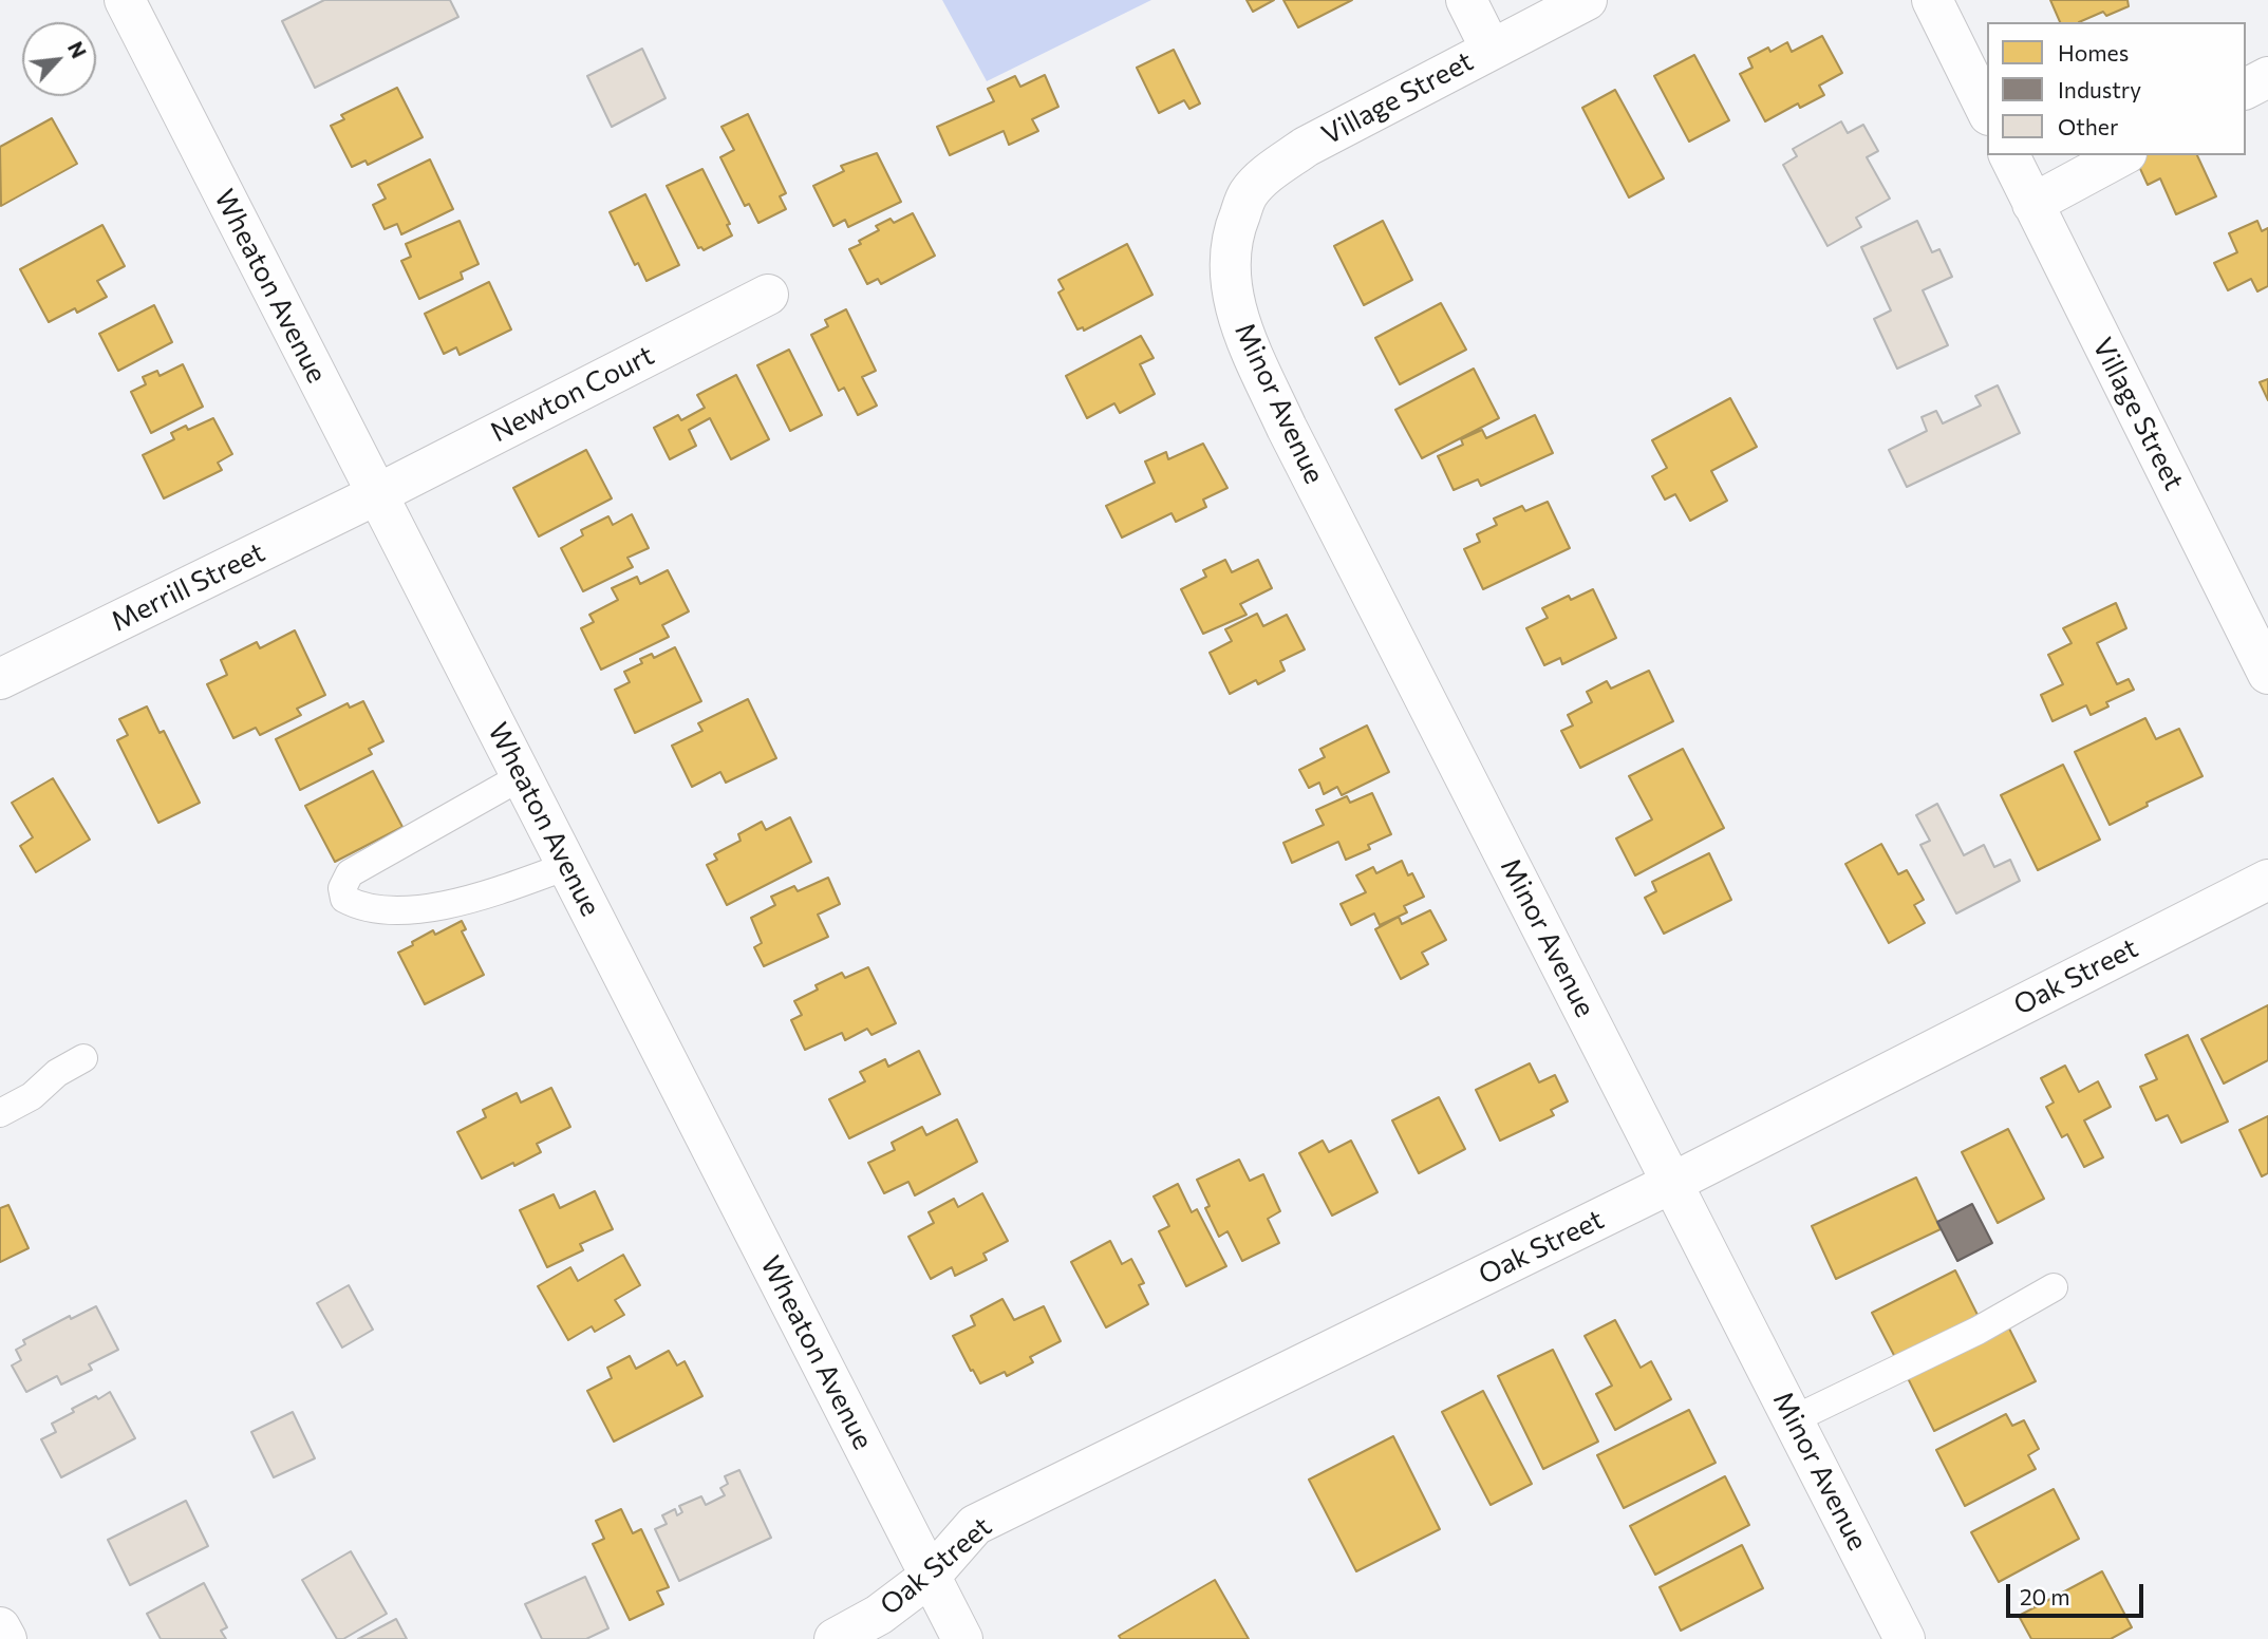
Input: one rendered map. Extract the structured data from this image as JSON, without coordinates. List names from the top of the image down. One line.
{"streets":{"street":["Village Street","Wheaton Avenue","Newton Court","Minor Avenue","Merrill Street","Oak Street"]},"crossings":[["Village Street","Minor Avenue"],["Wheaton Avenue","Newton Court"],["Wheaton Avenue","Merrill Street"],["Wheaton Avenue","Oak Street"],["Newton Court","Merrill Street"],["Minor Avenue","Oak Street"]],"legend":["Homes","Industry","Other"],"scale_bar":"20 m","north":"top right"}
